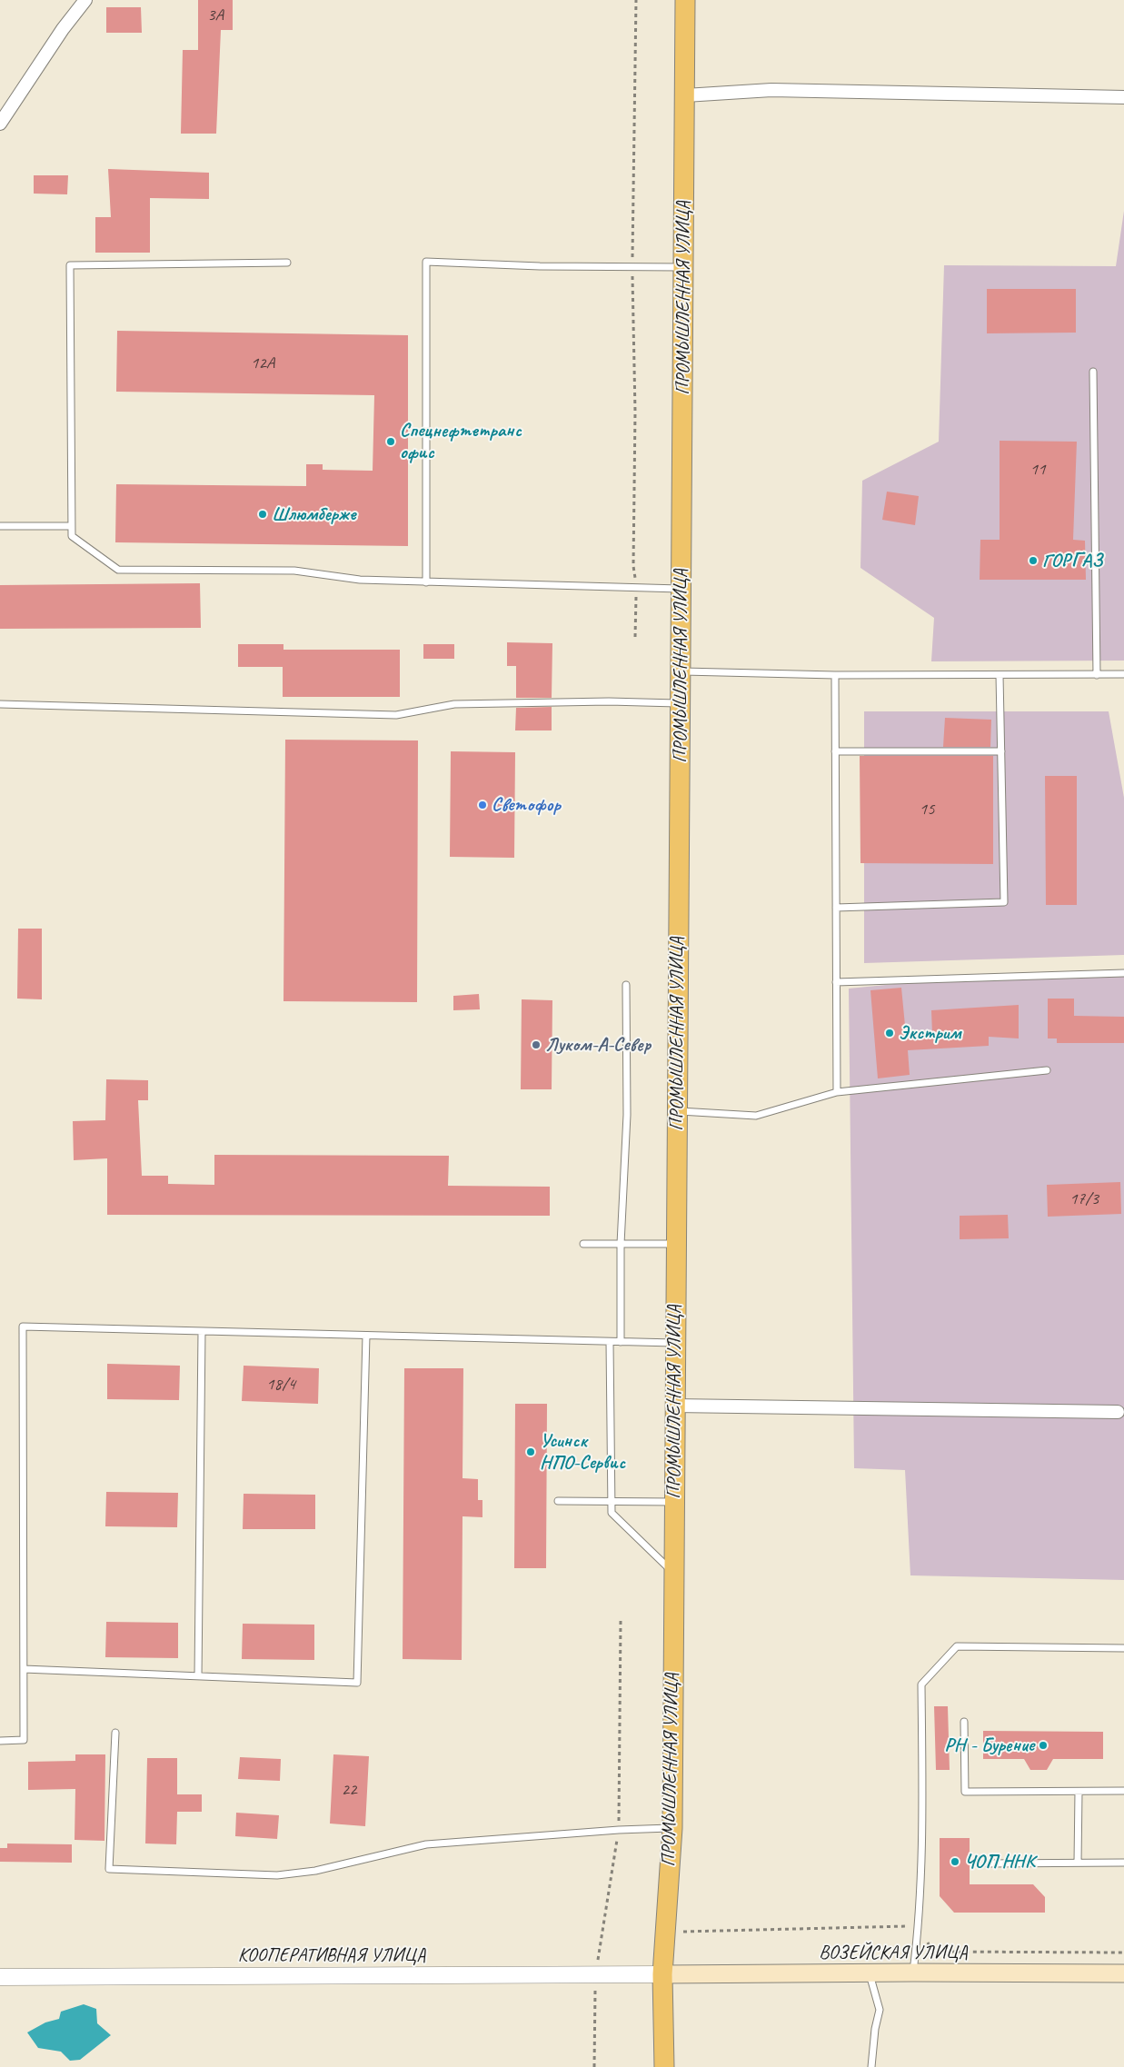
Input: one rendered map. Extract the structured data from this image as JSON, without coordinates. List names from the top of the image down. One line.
{"streets":{"main road":["ПРОМЫШЛЕННАЯ УЛИЦА","ВОЗЕЙСКАЯ УЛИЦА"],"street":["КООПЕРАТИВНАЯ УЛИЦА"]},"crossings":[["ПРОМЫШЛЕННАЯ УЛИЦА","ВОЗЕЙСКАЯ УЛИЦА"],["ПРОМЫШЛЕННАЯ УЛИЦА","КООПЕРАТИВНАЯ УЛИЦА"],["ВОЗЕЙСКАЯ УЛИЦА","КООПЕРАТИВНАЯ УЛИЦА"]],"places":["Спецнефтетранс офис","Шлюмберже","ГОРГАЗ","Светофор","Экстрим","Луком-А-Север","Усинск НПО-Сервис","РН - Бурение","ЧОП ННК"],"house_numbers":["3А","12А","11","15","17/3","18/4","22"]}
